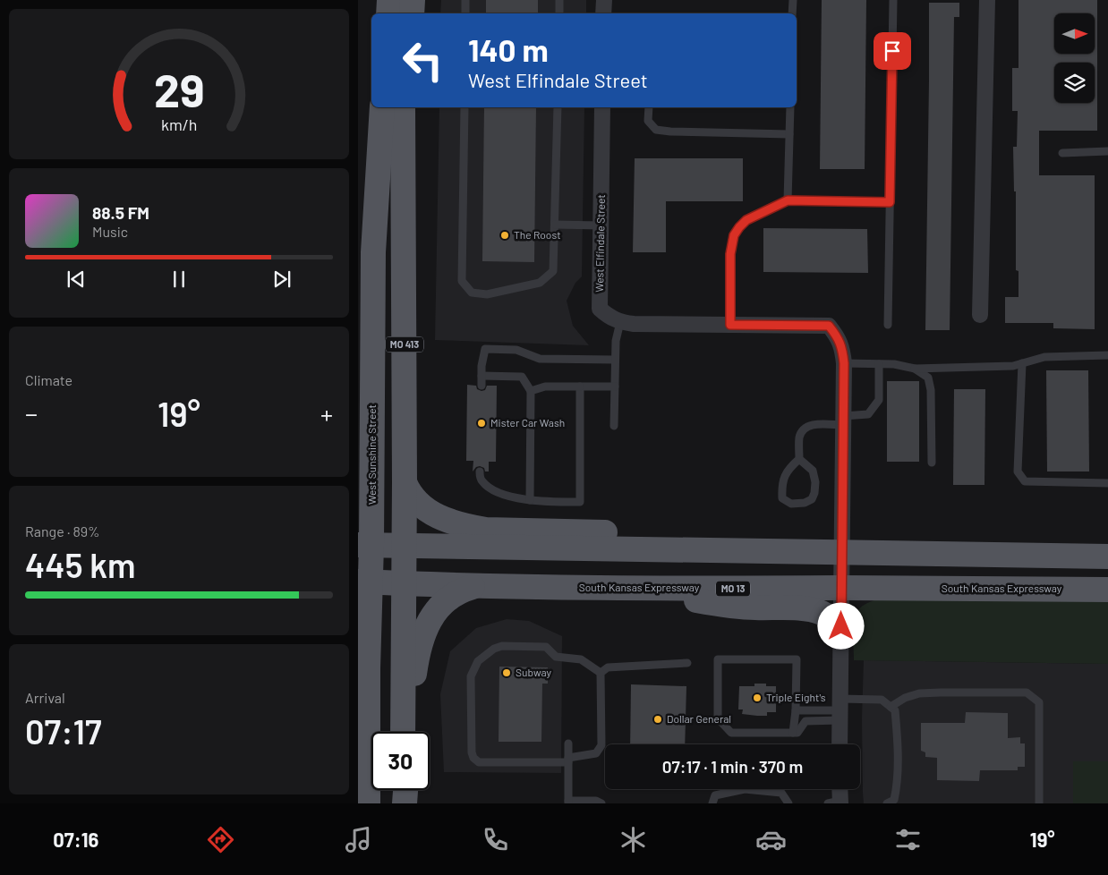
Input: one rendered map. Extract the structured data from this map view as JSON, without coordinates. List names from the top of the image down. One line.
{"streets":{"main road":["MO 413","West Sunshine Street","South Kansas Expressway","MO 13"],"street":["West Elfindale Street"]},"crossings":[["West Elfindale Street","South Kansas Expressway"],["West Sunshine Street","South Kansas Expressway"]],"places":["The Roost","Mister Car Wash","Subway","Triple Eight's","Dollar General"],"north":"right","page":{"turn":["140 m","West Elfindale Street"],"song":["88.5 FM","Music"],"tile":["Climate",["Range · 89%","445 km"],["Arrival","07:17"]],"heat":["−","19°","+"],"limit":"30","trip":"07:17 · 1 min · 370 m","tabs":["07:16","19°"],"gauge":["29","km/h"]}}
